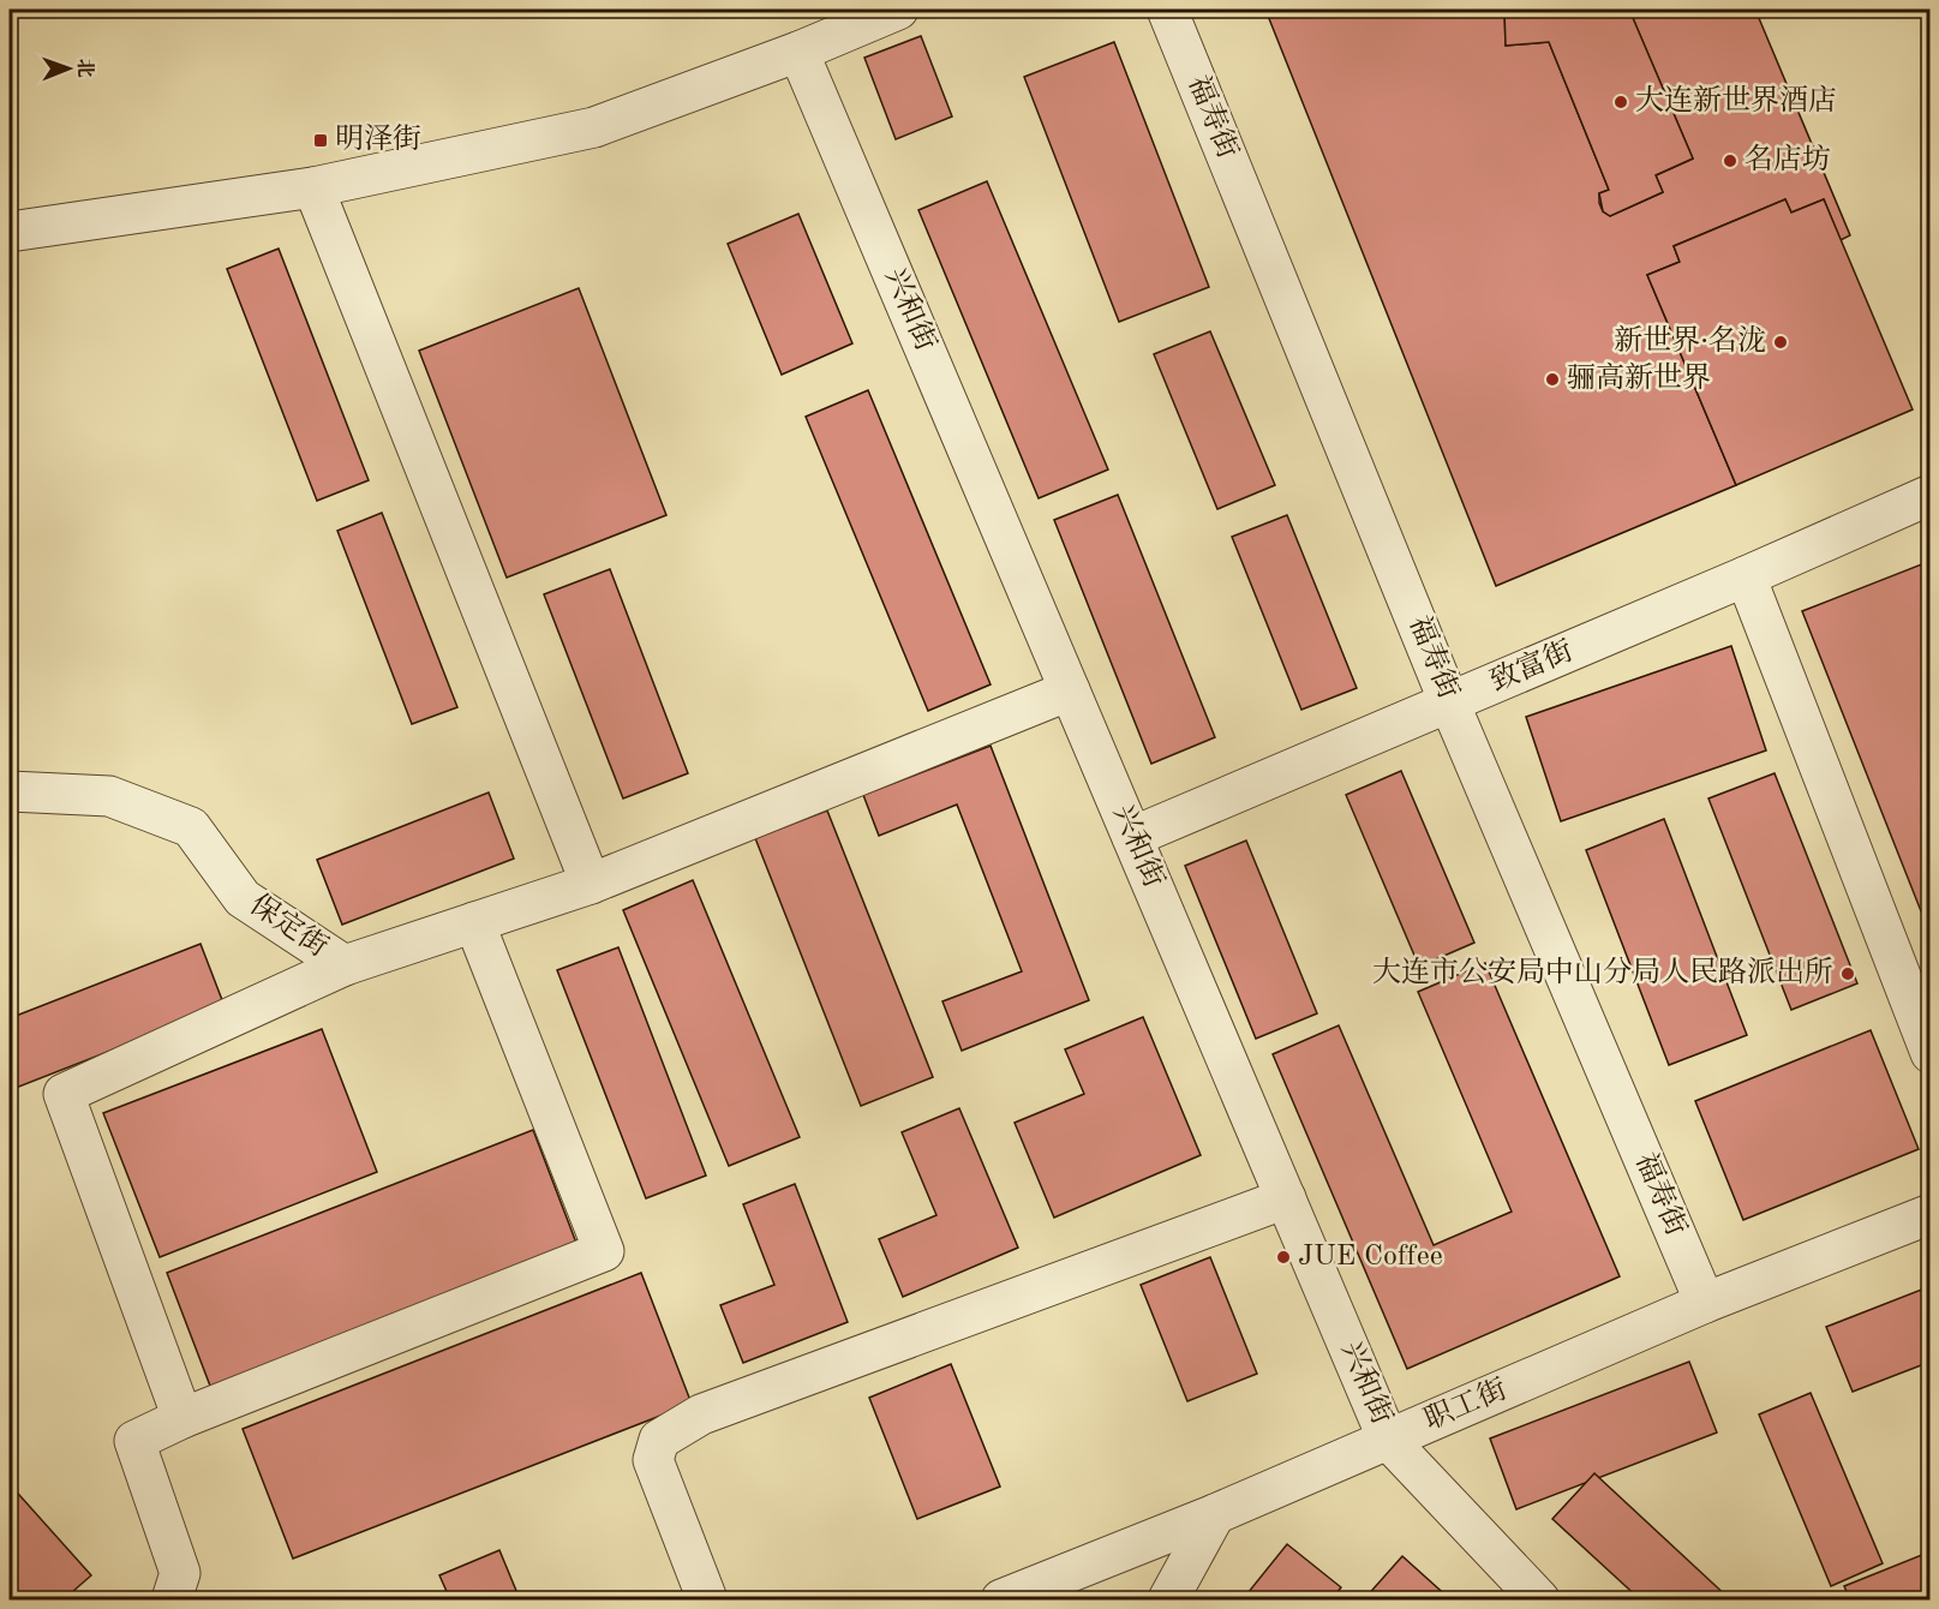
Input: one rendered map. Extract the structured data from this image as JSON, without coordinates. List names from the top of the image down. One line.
{"streets":{"street":["福寿街","兴和街","致富街","保定街","职工街"]},"crossings":[["福寿街","致富街"],["福寿街","职工街"],["兴和街","致富街"],["兴和街","职工街"]],"places":{"other":["大连新世界酒店","名店坊","新世界·名泷","骊高新世界","大连市公安局中山分局人民路派出所","JUE Coffee"],"transit":["明泽街"]},"north":"right"}
